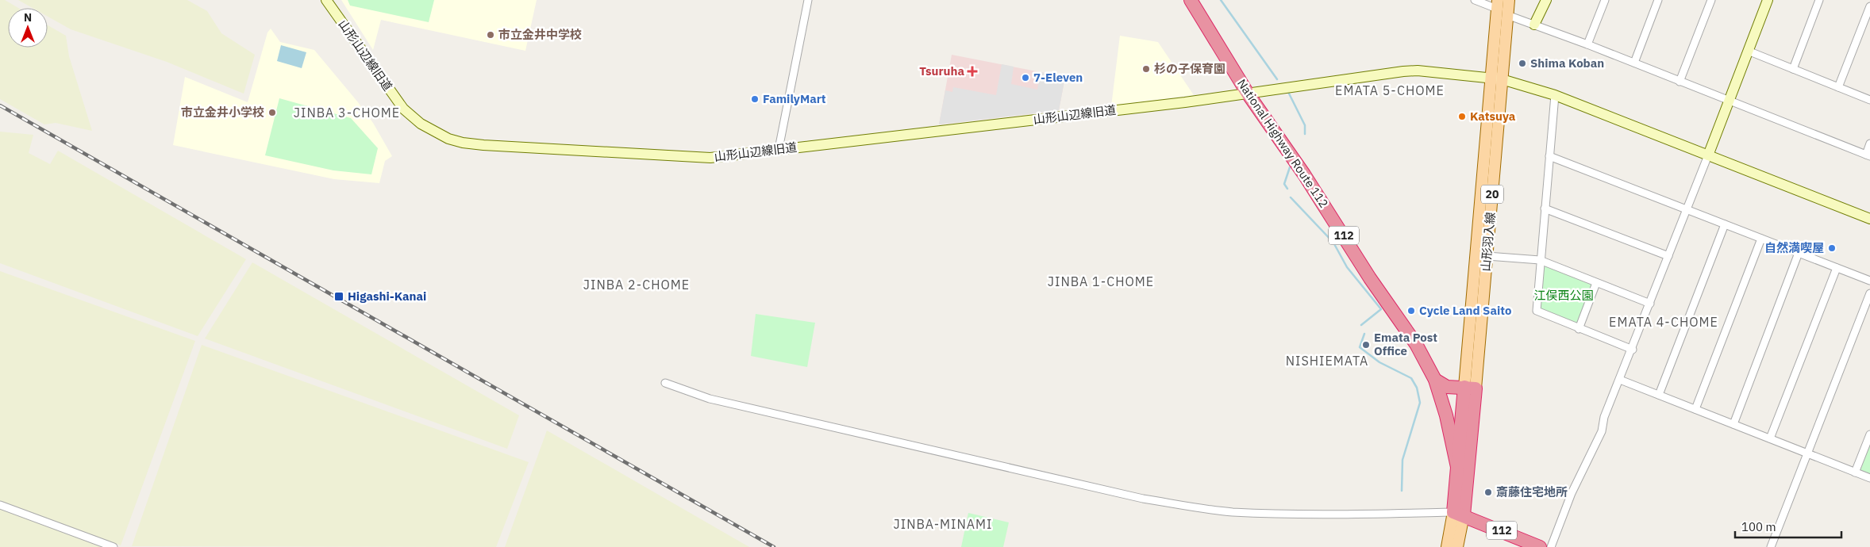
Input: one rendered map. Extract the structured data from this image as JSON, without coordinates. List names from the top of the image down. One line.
{"streets":{"highway":["National Highway Route 112","112"],"main road":["20","山形羽入線"],"street":["山形山辺線旧道"]},"crossings":[["山形山辺線旧道","National Highway Route 112"],["山形山辺線旧道","山形羽入線"]],"districts":["EMATA 5-CHOME","JINBA 3-CHOME","JINBA 1-CHOME","JINBA 2-CHOME","EMATA 4-CHOME","NISHIEMATA","JINBA-MINAMI"],"parks":["江俣西公園"],"places":{"other":["市立金井中学校","Shima Koban","杉の子保育園","7-Eleven","FamilyMart","市立金井小学校","Katsuya","自然満喫屋","Cycle Land Saito","Emata Post Office","斎藤住宅地所"],"health":["Tsuruha"],"transit":["Higashi-Kanai"]},"scale_bar":"100 m","north":"top"}
